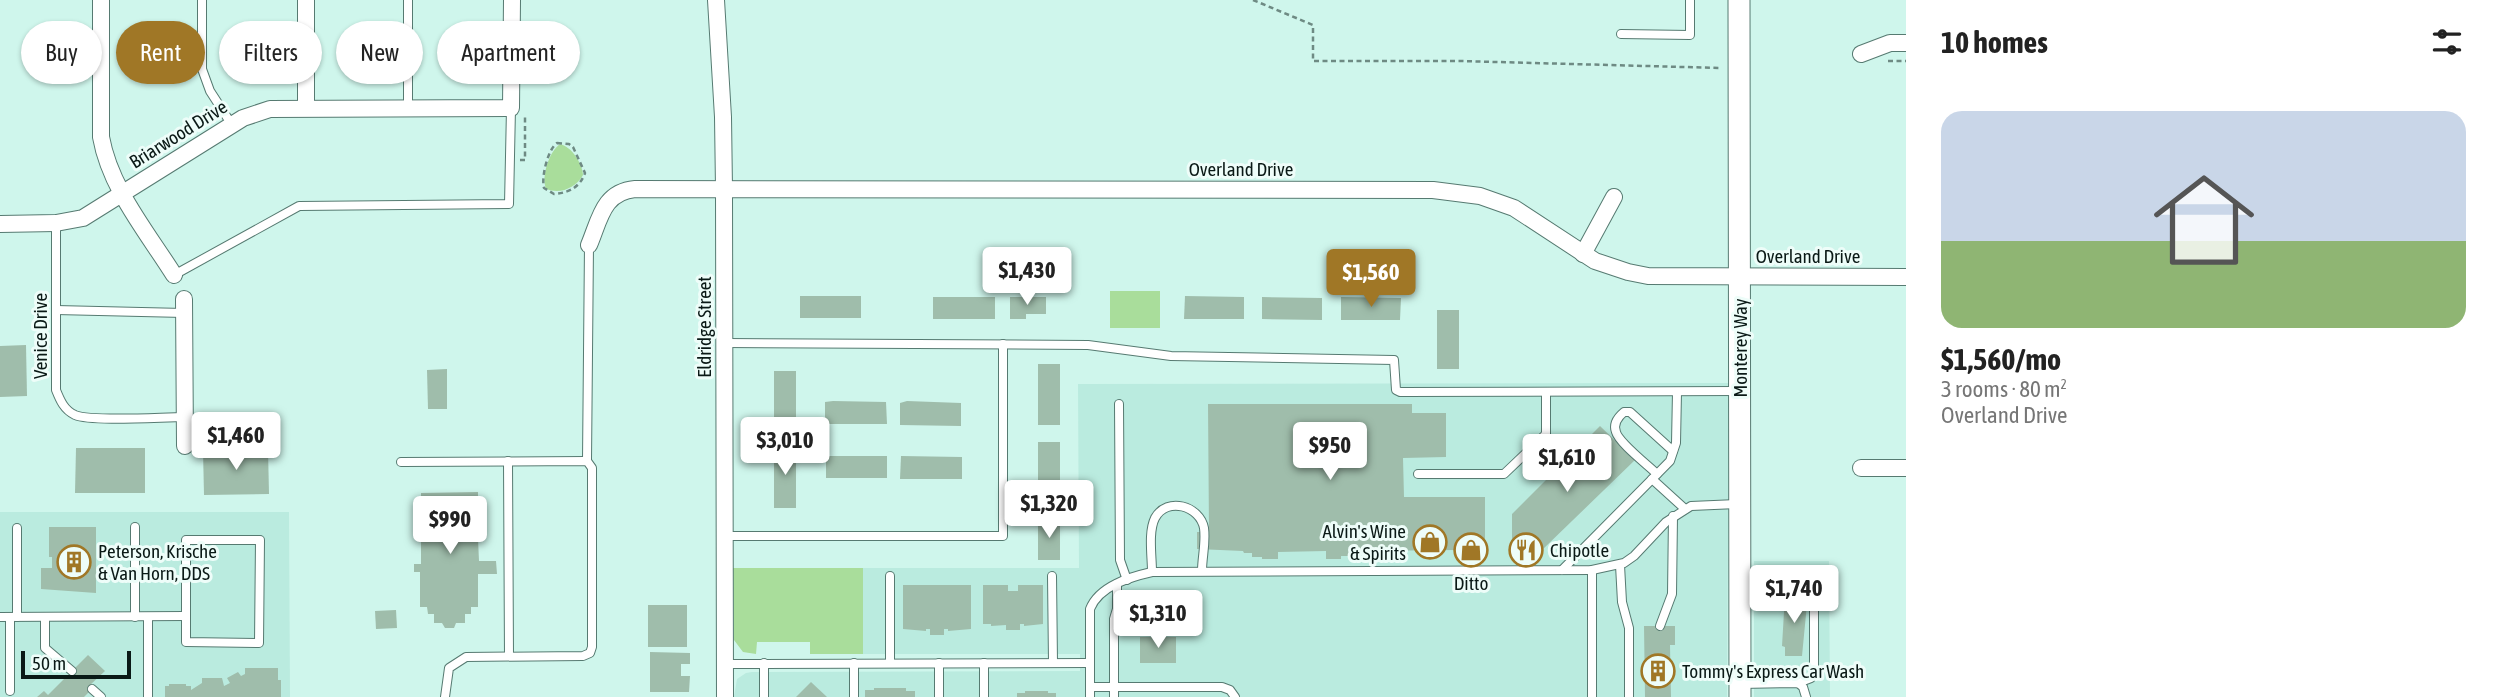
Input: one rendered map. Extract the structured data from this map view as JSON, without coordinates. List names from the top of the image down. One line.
{"streets":{"street":["Briarwood Drive","Overland Drive","Eldridge Street","Monterey Way"],"lane":["Venice Drive"]},"crossings":[["Briarwood Drive","Venice Drive"],["Overland Drive","Eldridge Street"],["Overland Drive","Monterey Way"]],"places":{"shop":["Alvin's Wine & Spirits","Ditto"],"restaurant":["Chipotle"],"building":["Peterson, Krische & Van Horn, DDS","Tommy's Express Car Wash"]},"scale_bar":"50 m","page":{"heading":"10 homes","chip":["Buy","Rent","Filters","New","Apartment"],"list":[{"name":"$1,560/mo","note":"3 rooms · 80 m² · Overland Drive"}],"price":["$1,430","$1,560","$1,460","$3,010","$950","$1,610","$1,320","$990","$1,740","$1,310"],"scale":"50 m"}}
